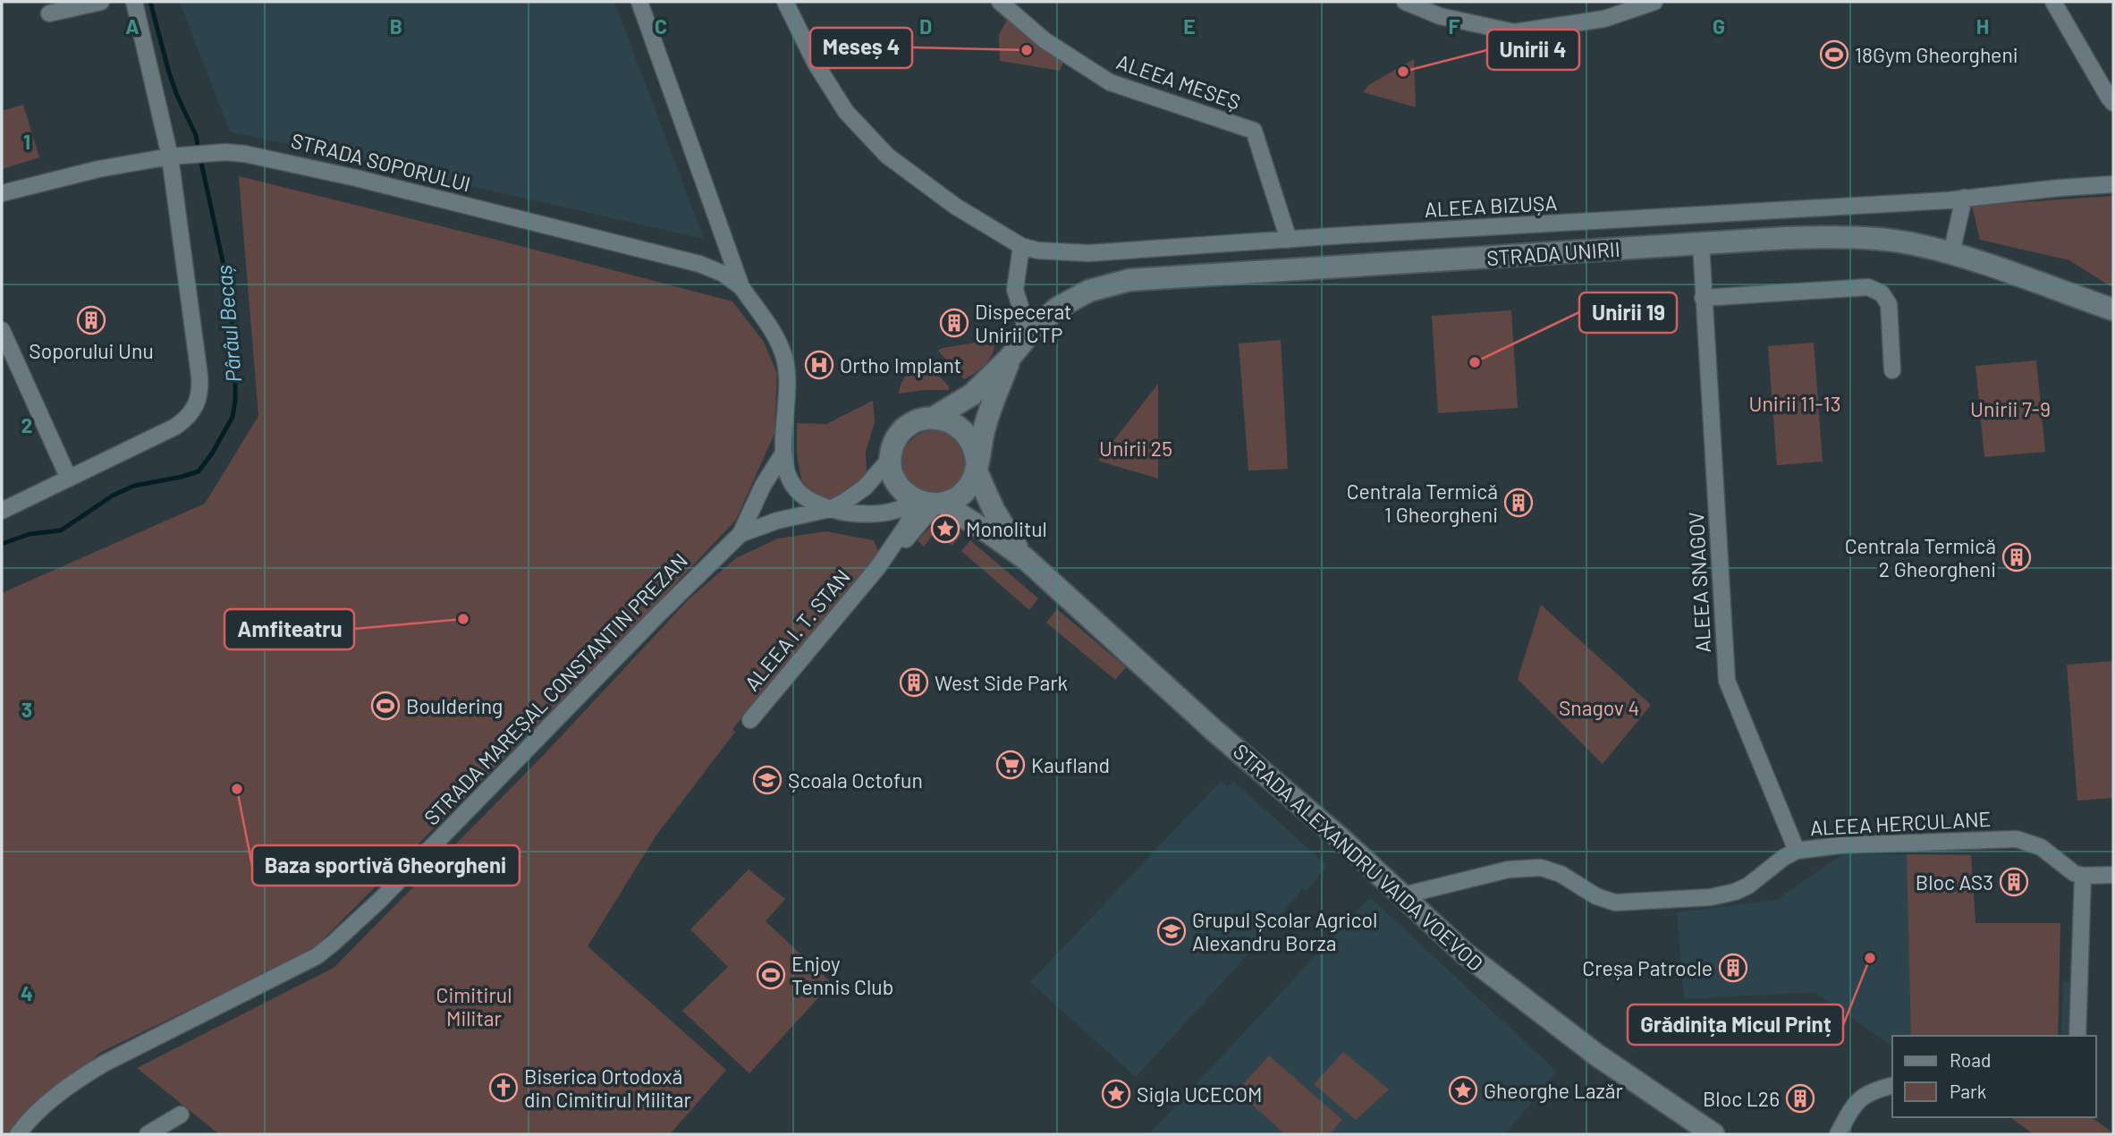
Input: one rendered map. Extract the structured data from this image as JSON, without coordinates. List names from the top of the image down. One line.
{"streets":{"main road":["STRADA UNIRII","STRADA ALEXANDRU VAIDA VOEVOD"],"street":["ALEEA MESEȘ","STRADA SOPORULUI","ALEEA BIZUȘA","ALEEA SNAGOV","ALEEA I. T. STAN","STRADA MAREȘAL CONSTANTIN PREZAN","ALEEA HERCULANE"]},"crossings":[["ALEEA MESEȘ","ALEEA BIZUȘA"],["STRADA UNIRII","ALEEA SNAGOV"],["STRADA UNIRII","ALEEA I. T. STAN"],["STRADA UNIRII","STRADA MAREȘAL CONSTANTIN PREZAN"],["STRADA UNIRII","STRADA ALEXANDRU VAIDA VOEVOD"],["ALEEA SNAGOV","ALEEA HERCULANE"],["ALEEA I. T. STAN","STRADA MAREȘAL CONSTANTIN PREZAN"],["ALEEA I. T. STAN","STRADA ALEXANDRU VAIDA VOEVOD"],["STRADA MAREȘAL CONSTANTIN PREZAN","STRADA ALEXANDRU VAIDA VOEVOD"],["ALEEA HERCULANE","STRADA ALEXANDRU VAIDA VOEVOD"]],"water":["Pârâul Becaș"],"parks":["Unirii 11-13","Unirii 7-9","Unirii 25","Snagov 4","Cimitirul Militar"],"places":{"other":["Meseș 4","Unirii 4","Unirii 19","Amfiteatru","Baza sportivă Gheorgheni","Grădinița Micul Prinț"],"sports":["18Gym Gheorgheni","Bouldering","Enjoy Tennis Club"],"building":["Soporului Unu","Dispecerat Unirii CTP","Centrala Termică 1 Gheorgheni","Centrala Termică 2 Gheorgheni","West Side Park","Bloc AS3","Creșa Patrocle","Bloc L26"],"hospital":["Ortho Implant"],"place":["Monolitul","Gheorghe Lazăr","Sigla UCECOM"],"supermarket":["Kaufland"],"school or university":["Școala Octofun","Grupul Școlar Agricol Alexandru Borza"],"church":["Biserica Ortodoxă din Cimitirul Militar"]},"legend":["Road","Park"],"grid":{"columns":["A","B","C","D","E","F","G","H"],"rows":["1","2","3","4"]}}
